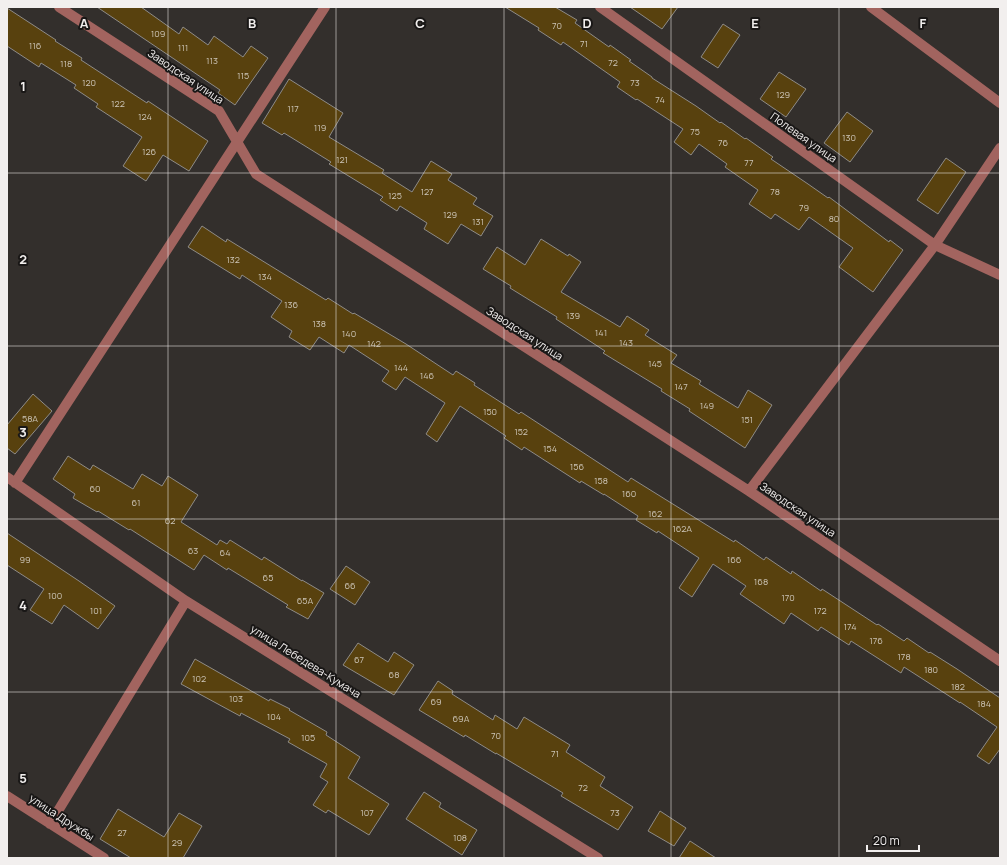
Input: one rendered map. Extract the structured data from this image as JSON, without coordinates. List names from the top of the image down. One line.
{"streets":{"street":["Заводская улица","Полевая улица","улица Лебедева-Кумача","улица Дружбы"]},"house_numbers":["70","109","71","116","111","113","72","118","115","120","73","129","74","122","117","124","119","75","130","76","126","121","77","127","78","125","79","129","80","131","132","134","136","139","138","141","140","143","142","145","144","146","147","149","150","58А","151","152","154","156","158","60","160","61","162","62","162А","63","64","99","166","65","168","66","100","170","65А","101","172","174","176","178","67","180","68","102","182","103","69","184","104","69А","70","105","71","72","107","73","27","108","29"],"scale_bar":"20 m","grid":{"columns":["A","B","C","D","E","F"],"rows":["1","2","3","4","5"]}}
